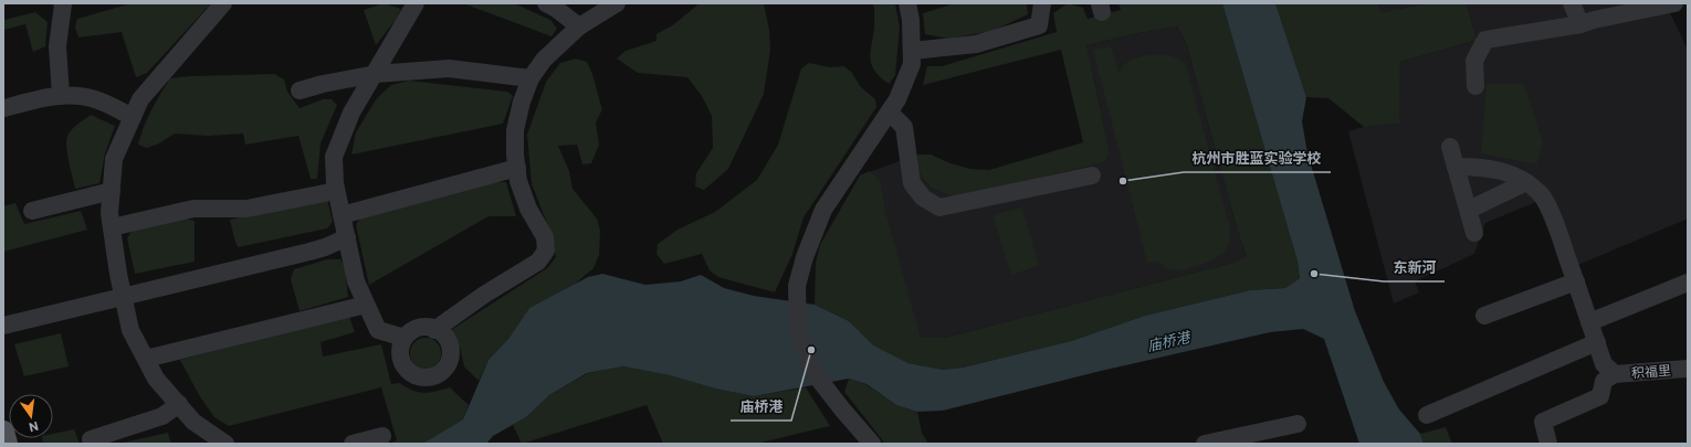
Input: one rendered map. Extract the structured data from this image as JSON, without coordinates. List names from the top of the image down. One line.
{"streets":{"street":["积福里"]},"water":["庙桥港"],"places":["杭州市胜蓝实验学校","东新河","庙桥港"],"north":"bottom"}
